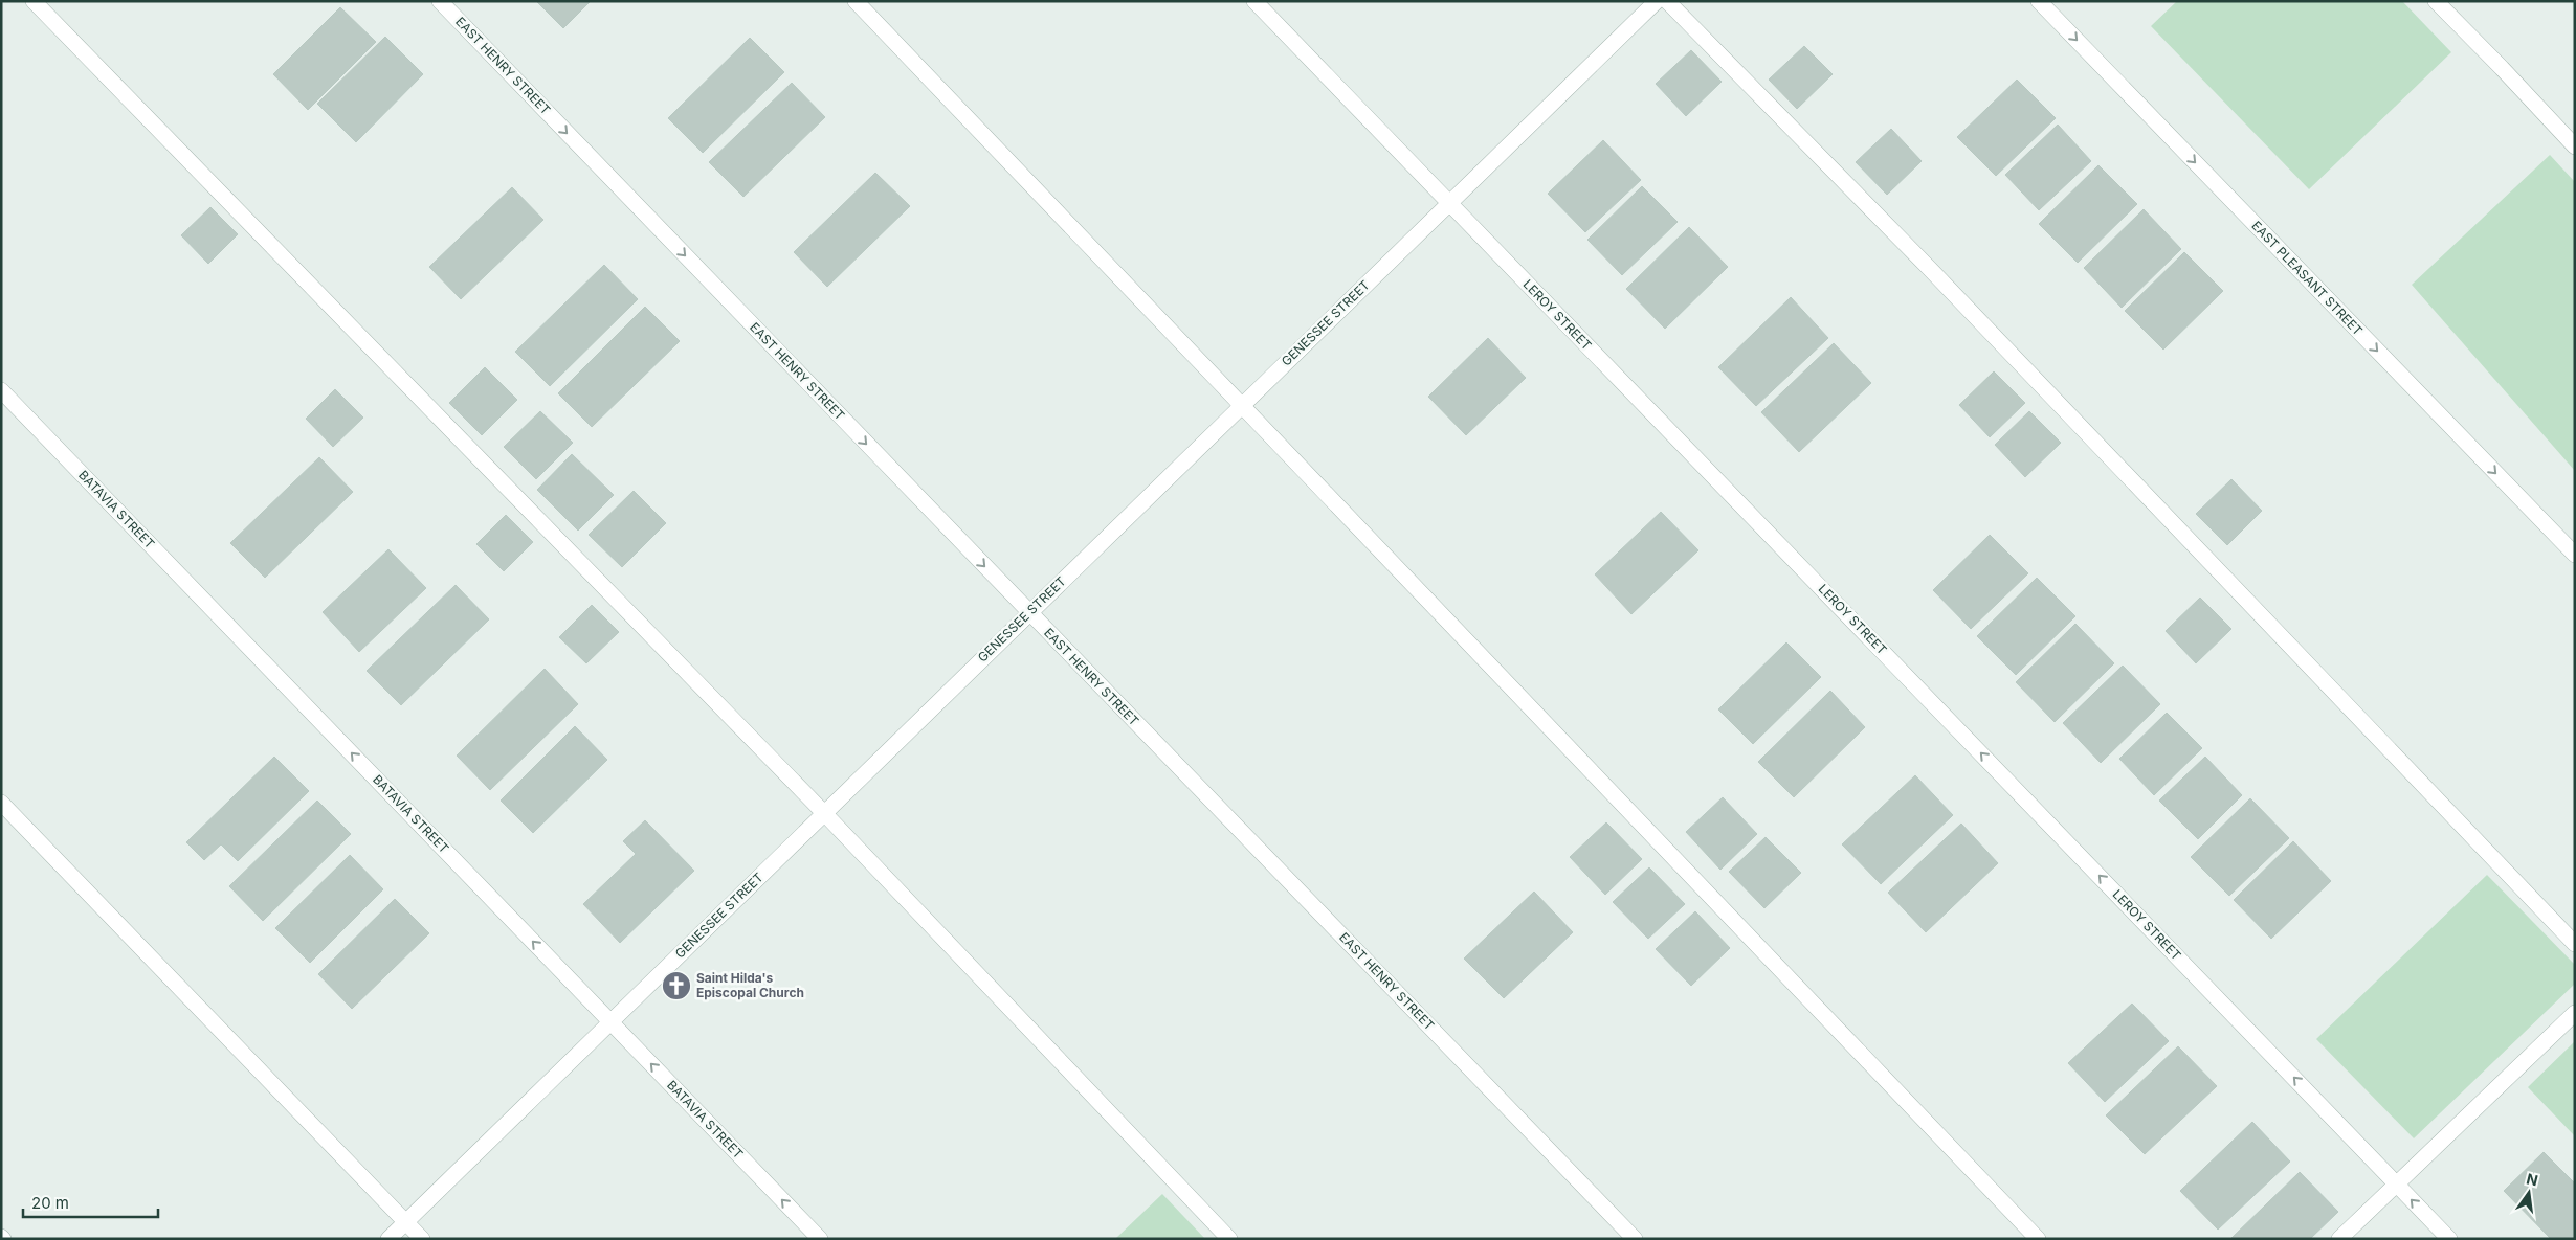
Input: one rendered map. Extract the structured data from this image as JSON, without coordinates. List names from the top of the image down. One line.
{"streets":{"street":["EAST HENRY STREET","EAST PLEASANT STREET","LEROY STREET","GENESSEE STREET","BATAVIA STREET"]},"crossings":[["EAST HENRY STREET","GENESSEE STREET"],["LEROY STREET","GENESSEE STREET"],["GENESSEE STREET","BATAVIA STREET"]],"one_way":["EAST HENRY STREET","EAST PLEASANT STREET","LEROY STREET","BATAVIA STREET"],"places":{"church":["Saint Hilda's Episcopal Church"]},"scale_bar":"20 m","north":"top"}
